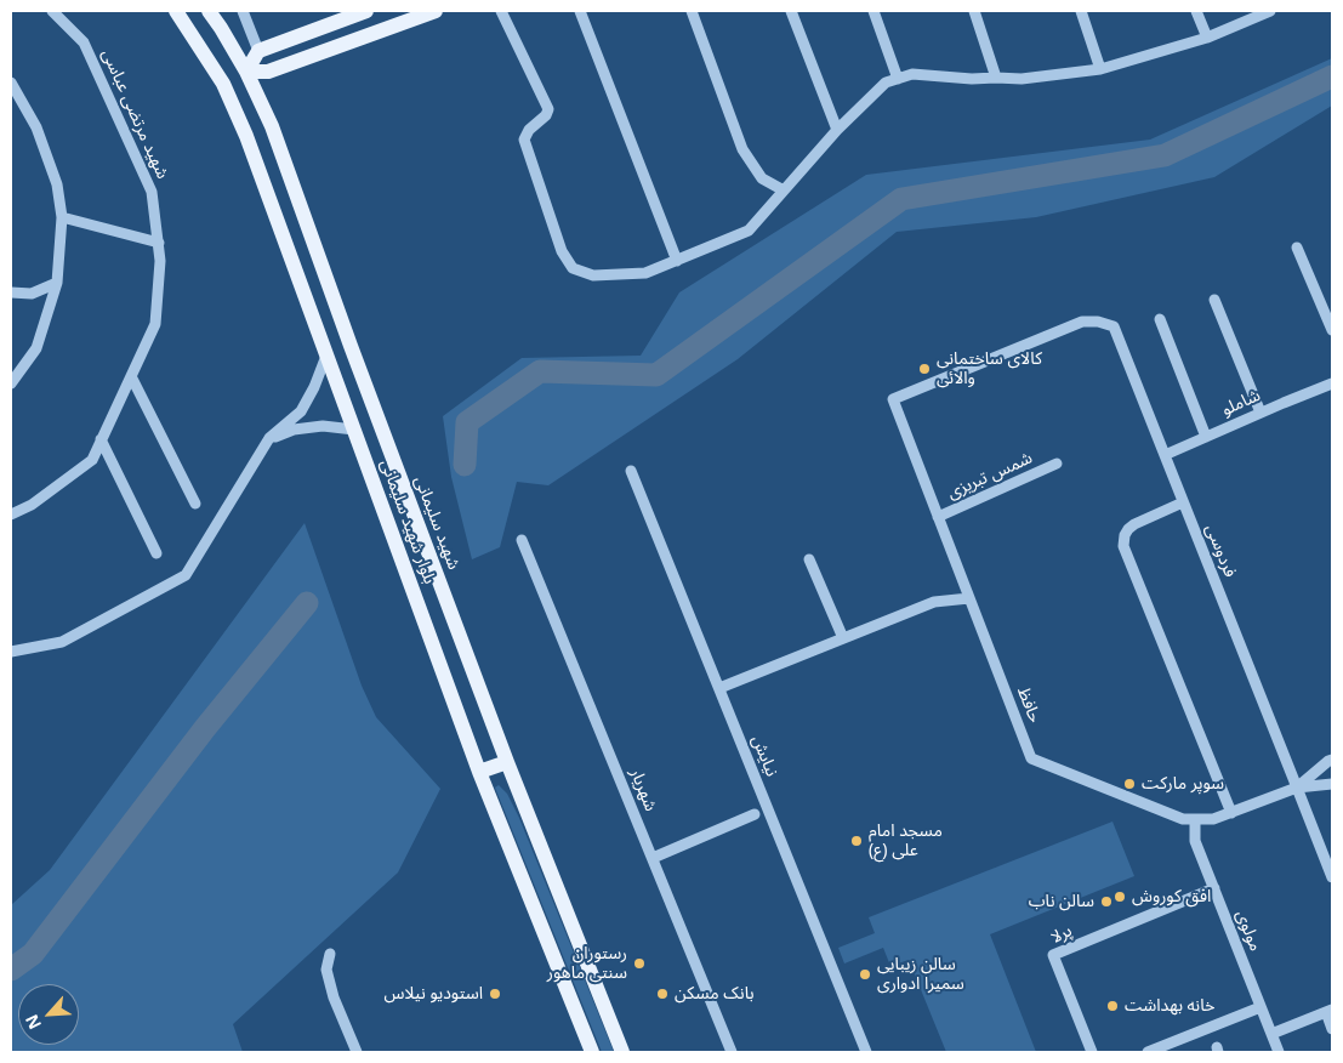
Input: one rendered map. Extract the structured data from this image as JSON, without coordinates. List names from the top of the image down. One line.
{"streets":{"main road":["بلوار شهید سلیمانی","شهید سلیمانی"],"street":["شهید مرتضی عباسی","شاملو","شمس تبریزی","فردوسی","حافظ","نیایش","شهریار","مولوی","پرلا"]},"crossings":[["شاملو","فردوسی"],["شمس تبریزی","حافظ"],["فردوسی","حافظ"],["حافظ","مولوی"],["مولوی","پرلا"]],"places":["کالای ساختمانی والائی","سوپر مارکت","مسجد امام علی (ع)","افق کوروش","سالن ناب","رستوران سنتی ماهور","سالن زیبایی سمیرا ادواری","استودیو نیلاس","بانک مسکن","خانه بهداشت"],"north":"bottom left"}
